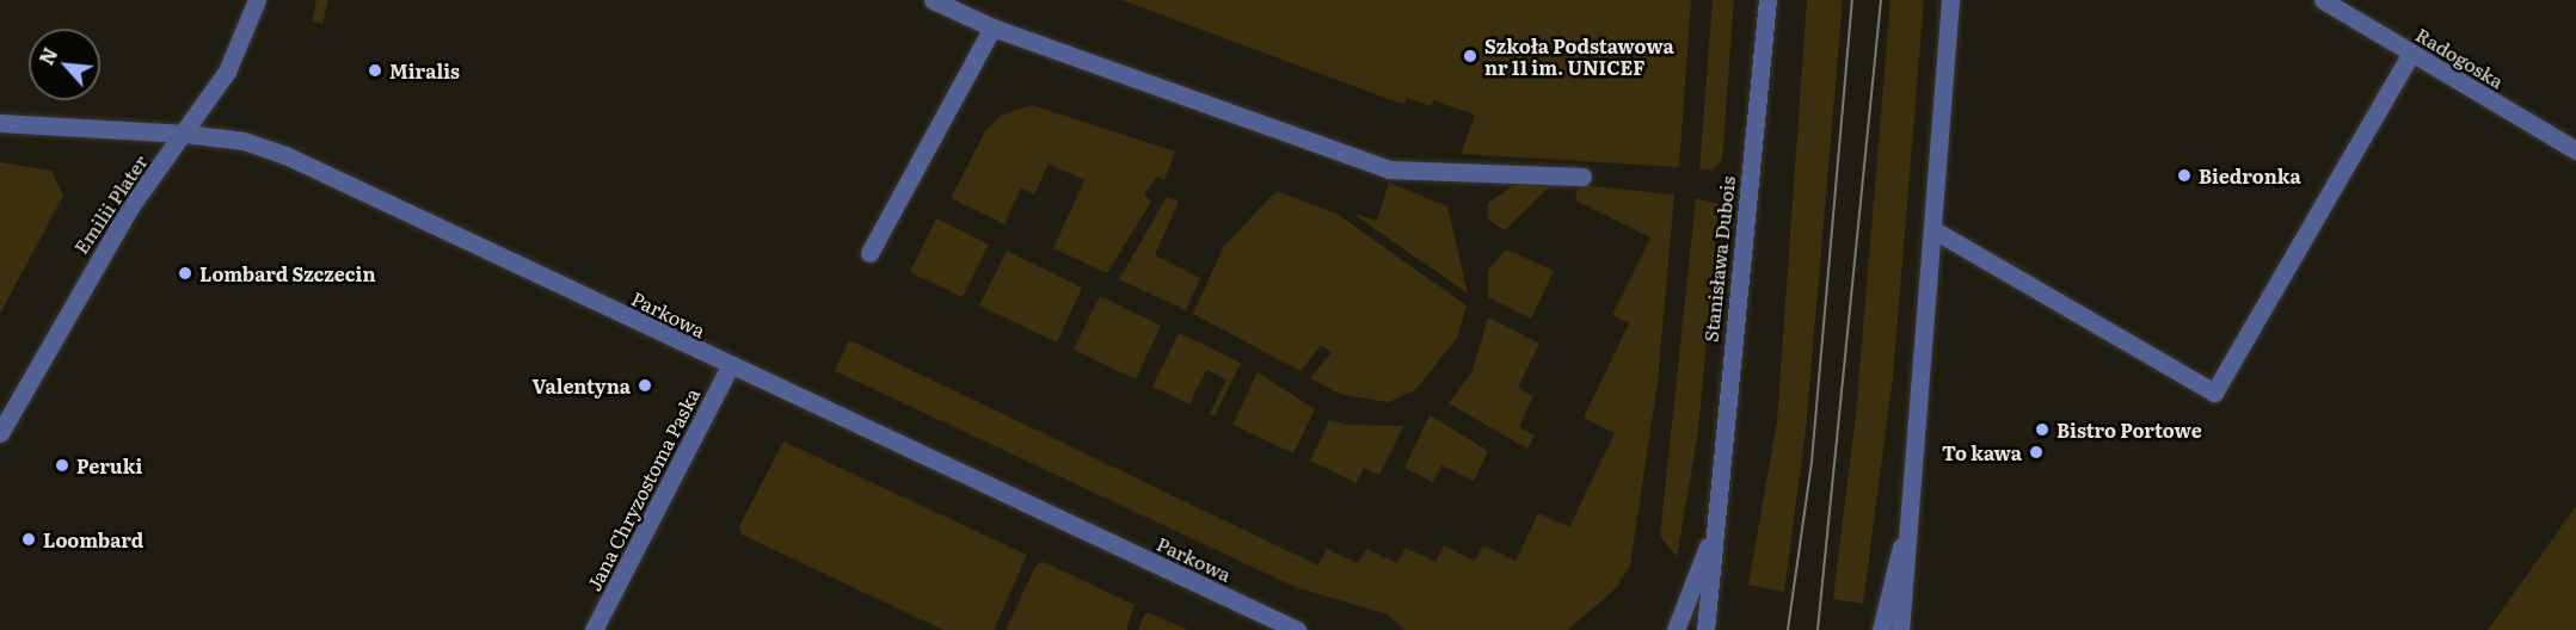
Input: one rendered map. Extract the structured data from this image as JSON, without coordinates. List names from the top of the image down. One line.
{"streets":{"street":["Radogoska","Emilii Plater","Stanisława Dubois","Parkowa","Jana Chryzostoma Paska"]},"crossings":[["Emilii Plater","Parkowa"],["Parkowa","Jana Chryzostoma Paska"]],"places":["Szkoła Podstawowa nr 11 im. UNICEF","Miralis","Biedronka","Lombard Szczecin","Valentyna","Bistro Portowe","To kawa","Peruki","Loombard"],"north":"top left"}
